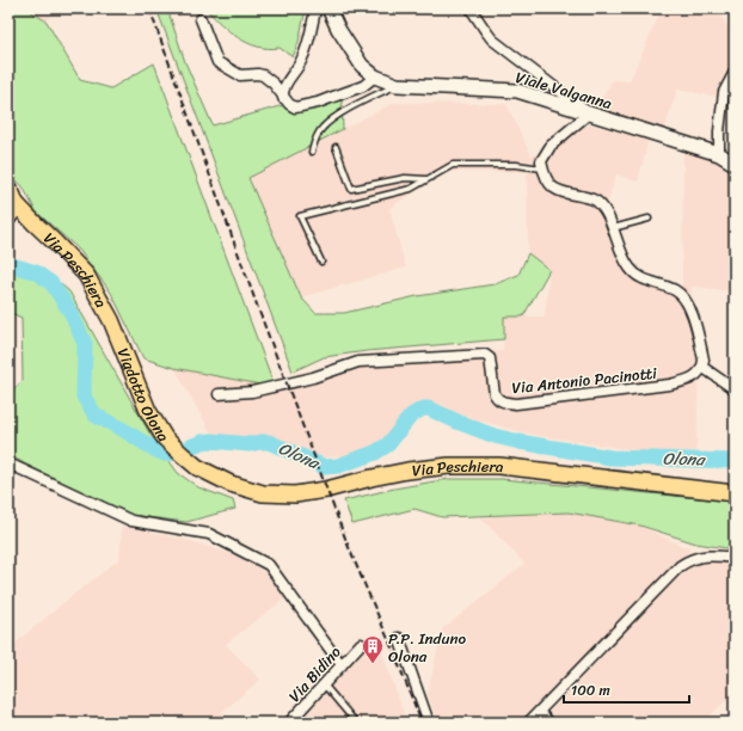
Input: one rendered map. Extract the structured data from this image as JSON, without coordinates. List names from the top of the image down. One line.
{"streets":{"main road":["Viale Valganna","Via Peschiera","Viadotto Olona"],"street":["Via Antonio Pacinotti","Via Bidino"]},"crossings":[["Via Peschiera","Viadotto Olona"]],"water":["Olona"],"places":{"building":["P.P. Induno Olona"]},"scale_bar":"100 m"}
